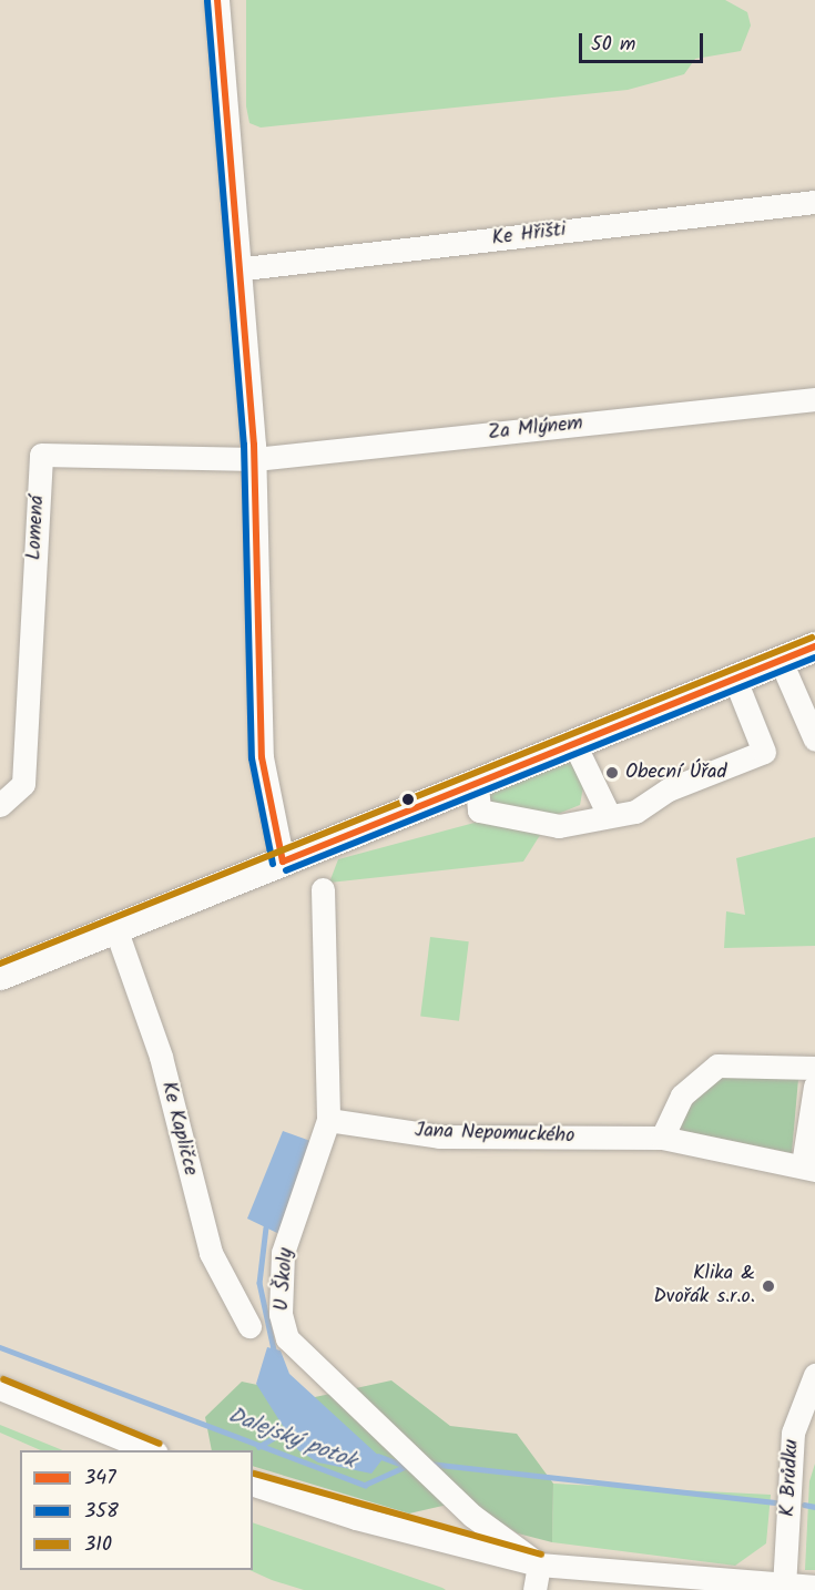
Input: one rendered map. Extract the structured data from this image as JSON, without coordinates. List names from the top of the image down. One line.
{"streets":{"street":["Ke Hřišti","Za Mlýnem","Lomená","Ke Kapličce","Jana Nepomuckého","U Školy","K Brůdku"]},"crossings":[["Za Mlýnem","Lomená"],["Jana Nepomuckého","U Školy"]],"water":["Dalejský potok"],"places":["Obecní Úřad","Klika & Dvořák s.r.o."],"lines":["transit line 347","transit line 358","transit line 310"],"legend":["347","358","310"],"scale_bar":"50 m"}
